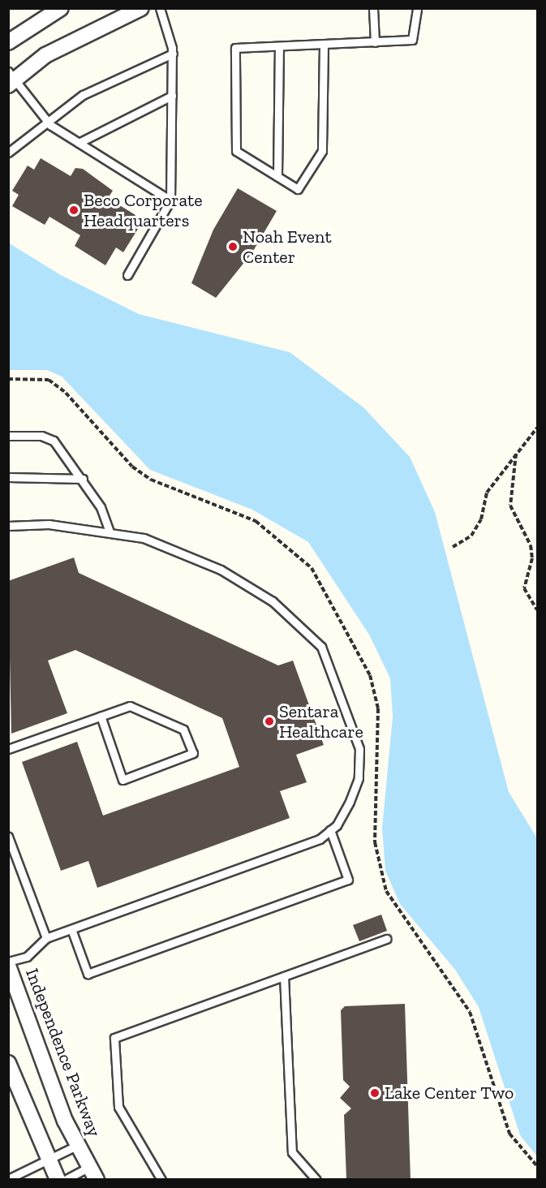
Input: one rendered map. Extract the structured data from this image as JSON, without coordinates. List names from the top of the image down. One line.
{"streets":{"street":["Independence Parkway"]},"places":["Beco Corporate Headquarters","Noah Event Center","Sentara Healthcare","Lake Center Two"]}
